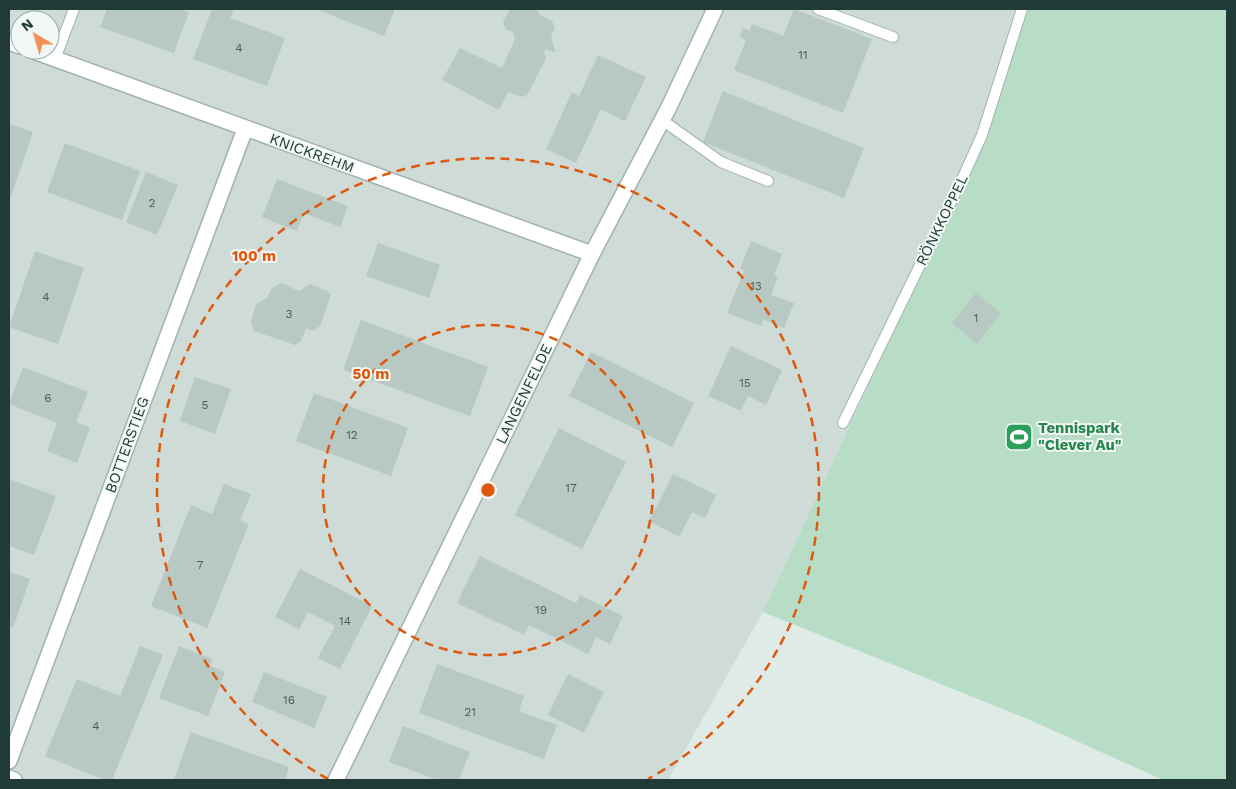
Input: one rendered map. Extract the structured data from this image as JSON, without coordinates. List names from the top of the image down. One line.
{"streets":{"street":["KNICKREHM","LANGENFELDE","BOTTERSTIEG"],"lane":["RÖNKKOPPEL"]},"crossings":[["KNICKREHM","LANGENFELDE"],["KNICKREHM","BOTTERSTIEG"]],"places":{"sports":["Tennispark \"Clever Au\""]},"house_numbers":["4","11","2","13","4","3","1","15","6","5","12","17","7","19","14","16","21","4"],"north":"top left","rings":["100 m","50 m"]}
